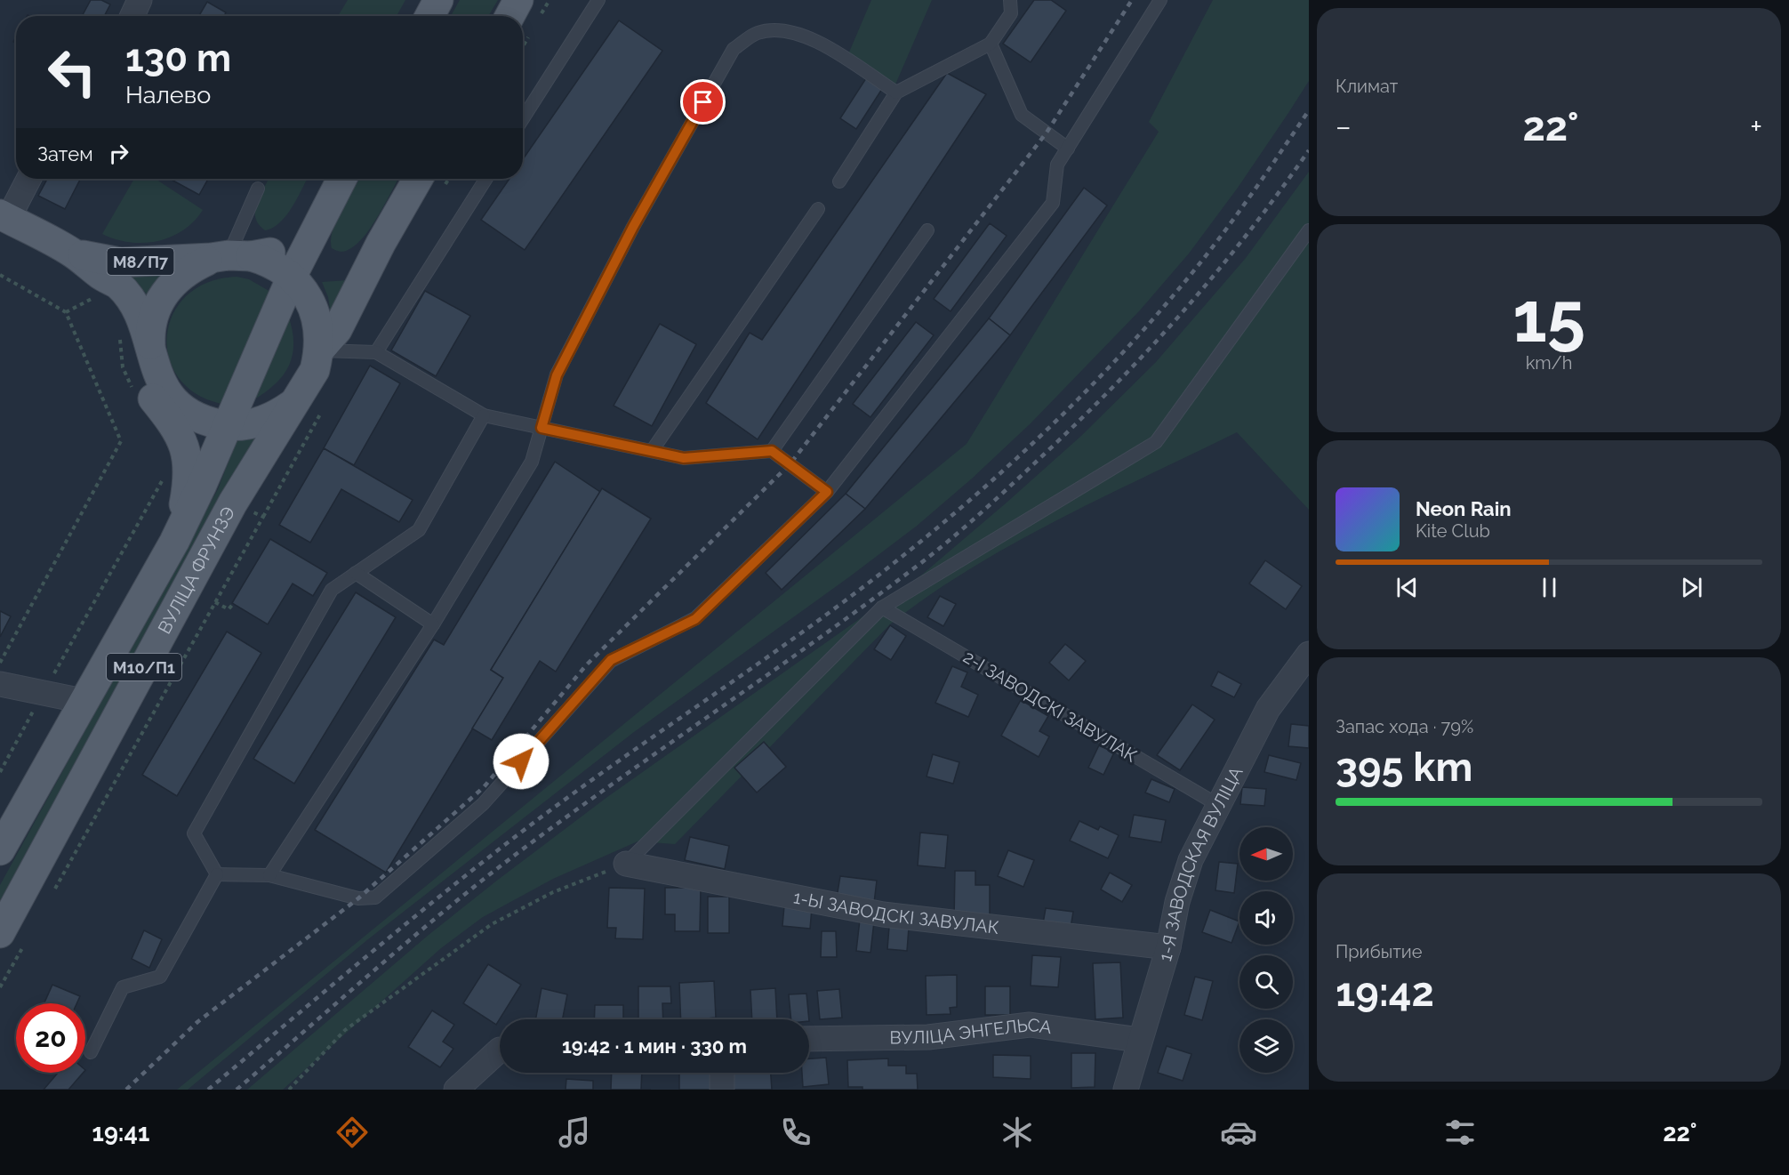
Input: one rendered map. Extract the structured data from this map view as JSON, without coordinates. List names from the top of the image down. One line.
{"streets":{"main road":["М8/П7","ВУЛІЦА ФРУНЗЭ","М10/П1"],"street":["1-Я ЗАВОДСКАЯ ВУЛІЦА","1-Ы ЗАВОДСКІ ЗАВУЛАК","ВУЛІЦА ЭНГЕЛЬСА"],"lane":["2-І ЗАВОДСКІ ЗАВУЛАК"]},"crossings":[["М8/П7","ВУЛІЦА ФРУНЗЭ"],["2-І ЗАВОДСКІ ЗАВУЛАК","1-Я ЗАВОДСКАЯ ВУЛІЦА"],["1-Я ЗАВОДСКАЯ ВУЛІЦА","1-Ы ЗАВОДСКІ ЗАВУЛАК"],["1-Я ЗАВОДСКАЯ ВУЛІЦА","ВУЛІЦА ЭНГЕЛЬСА"]],"north":"left","page":{"tile":["Климат",["15","km/h"],["Запас хода · 79%","395 km"],["Прибытие","19:42"]],"turn":["130 m","Налево"],"heat":["−","22°","+"],"then":"Затем","song":["Neon Rain","Kite Club"],"limit":"20","trip":"19:42 · 1 мин · 330 m","tabs":["19:41","22°"]}}
